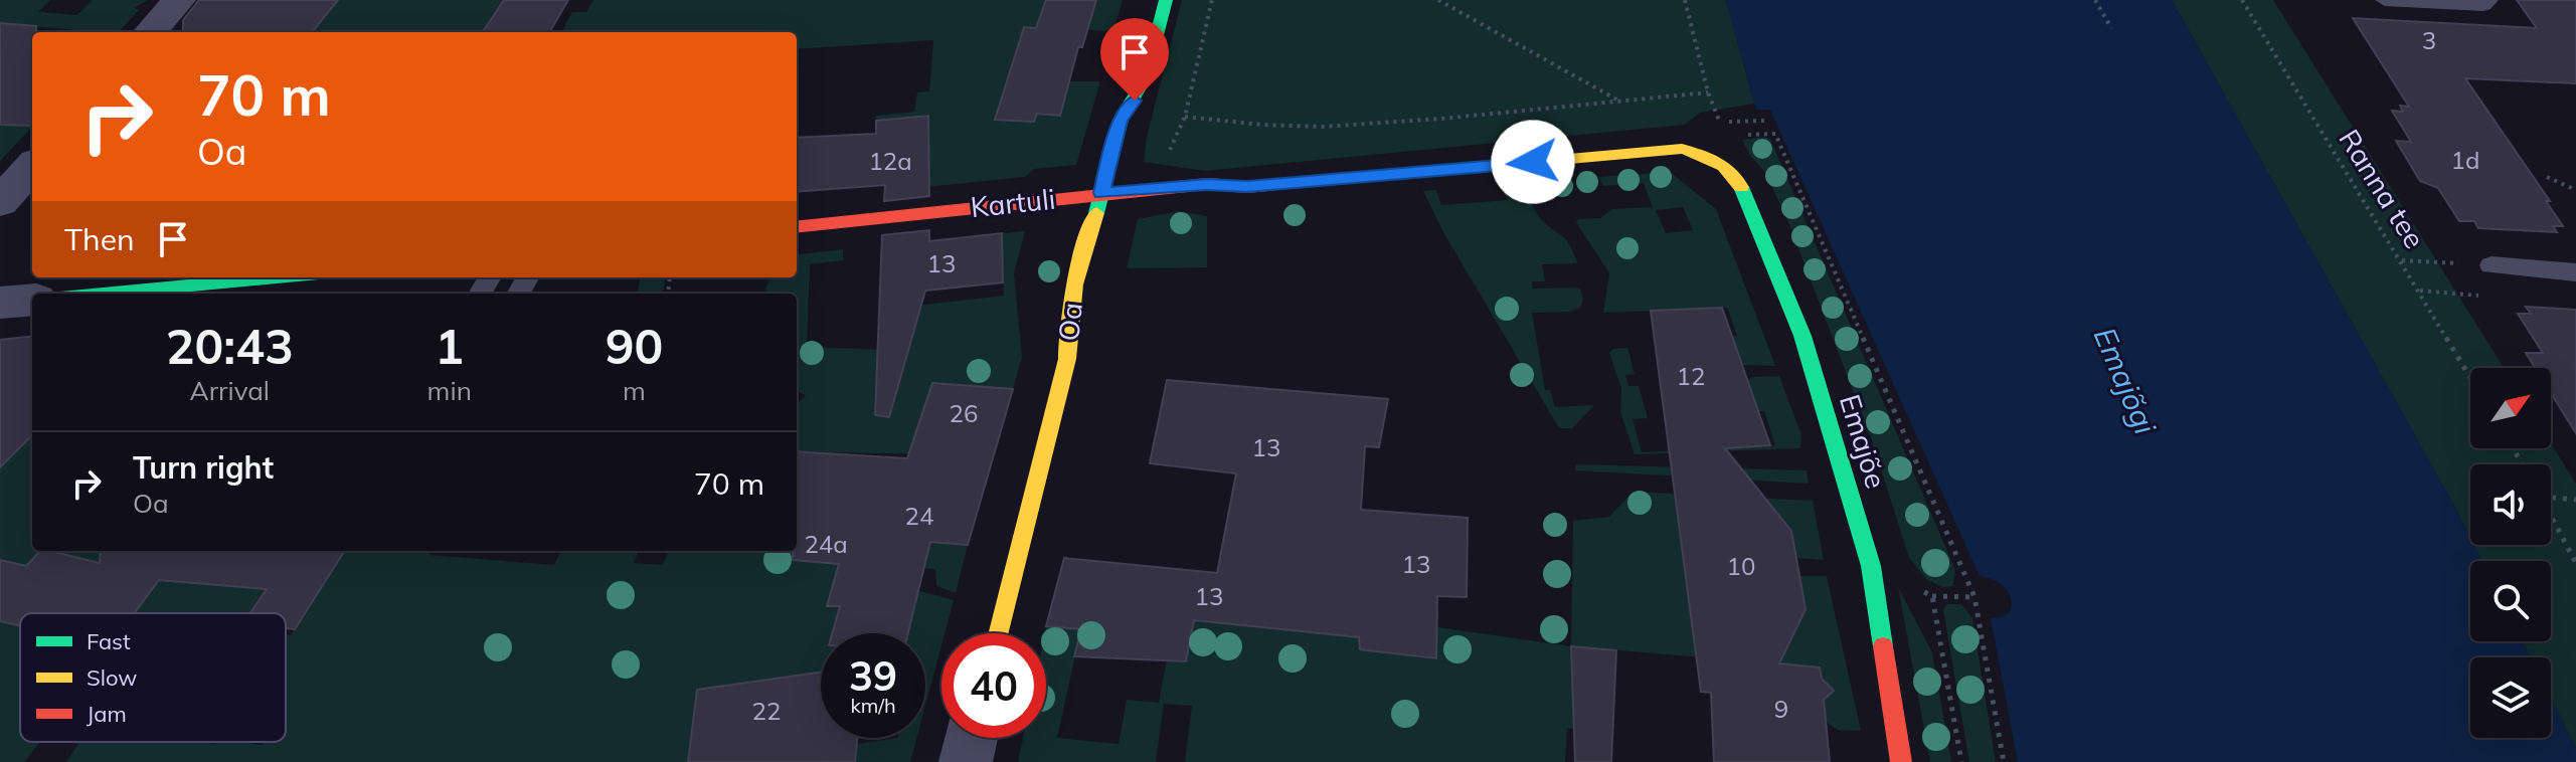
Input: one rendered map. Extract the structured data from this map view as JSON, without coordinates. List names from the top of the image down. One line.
{"streets":{"street":["Kartuli","Oa","Emajõe"],"path":["Ranna tee"]},"crossings":[["Kartuli","Oa"],["Kartuli","Emajõe"]],"water":["Emajõgi"],"house_numbers":["3","1d","12a","13","12","26","13","24","24a","13","10","13","9","22"],"legend":["Fast","Slow","Jam"],"north":"top right","page":{"turn":["70 m","Oa"],"then":"Then","eta":["20:43","Arrival","1","min","90","m"],"list":[{"name":"Turn right","note":"Oa","value":"70 m"}],"speed":"39 km/h","limit":"40"}}
